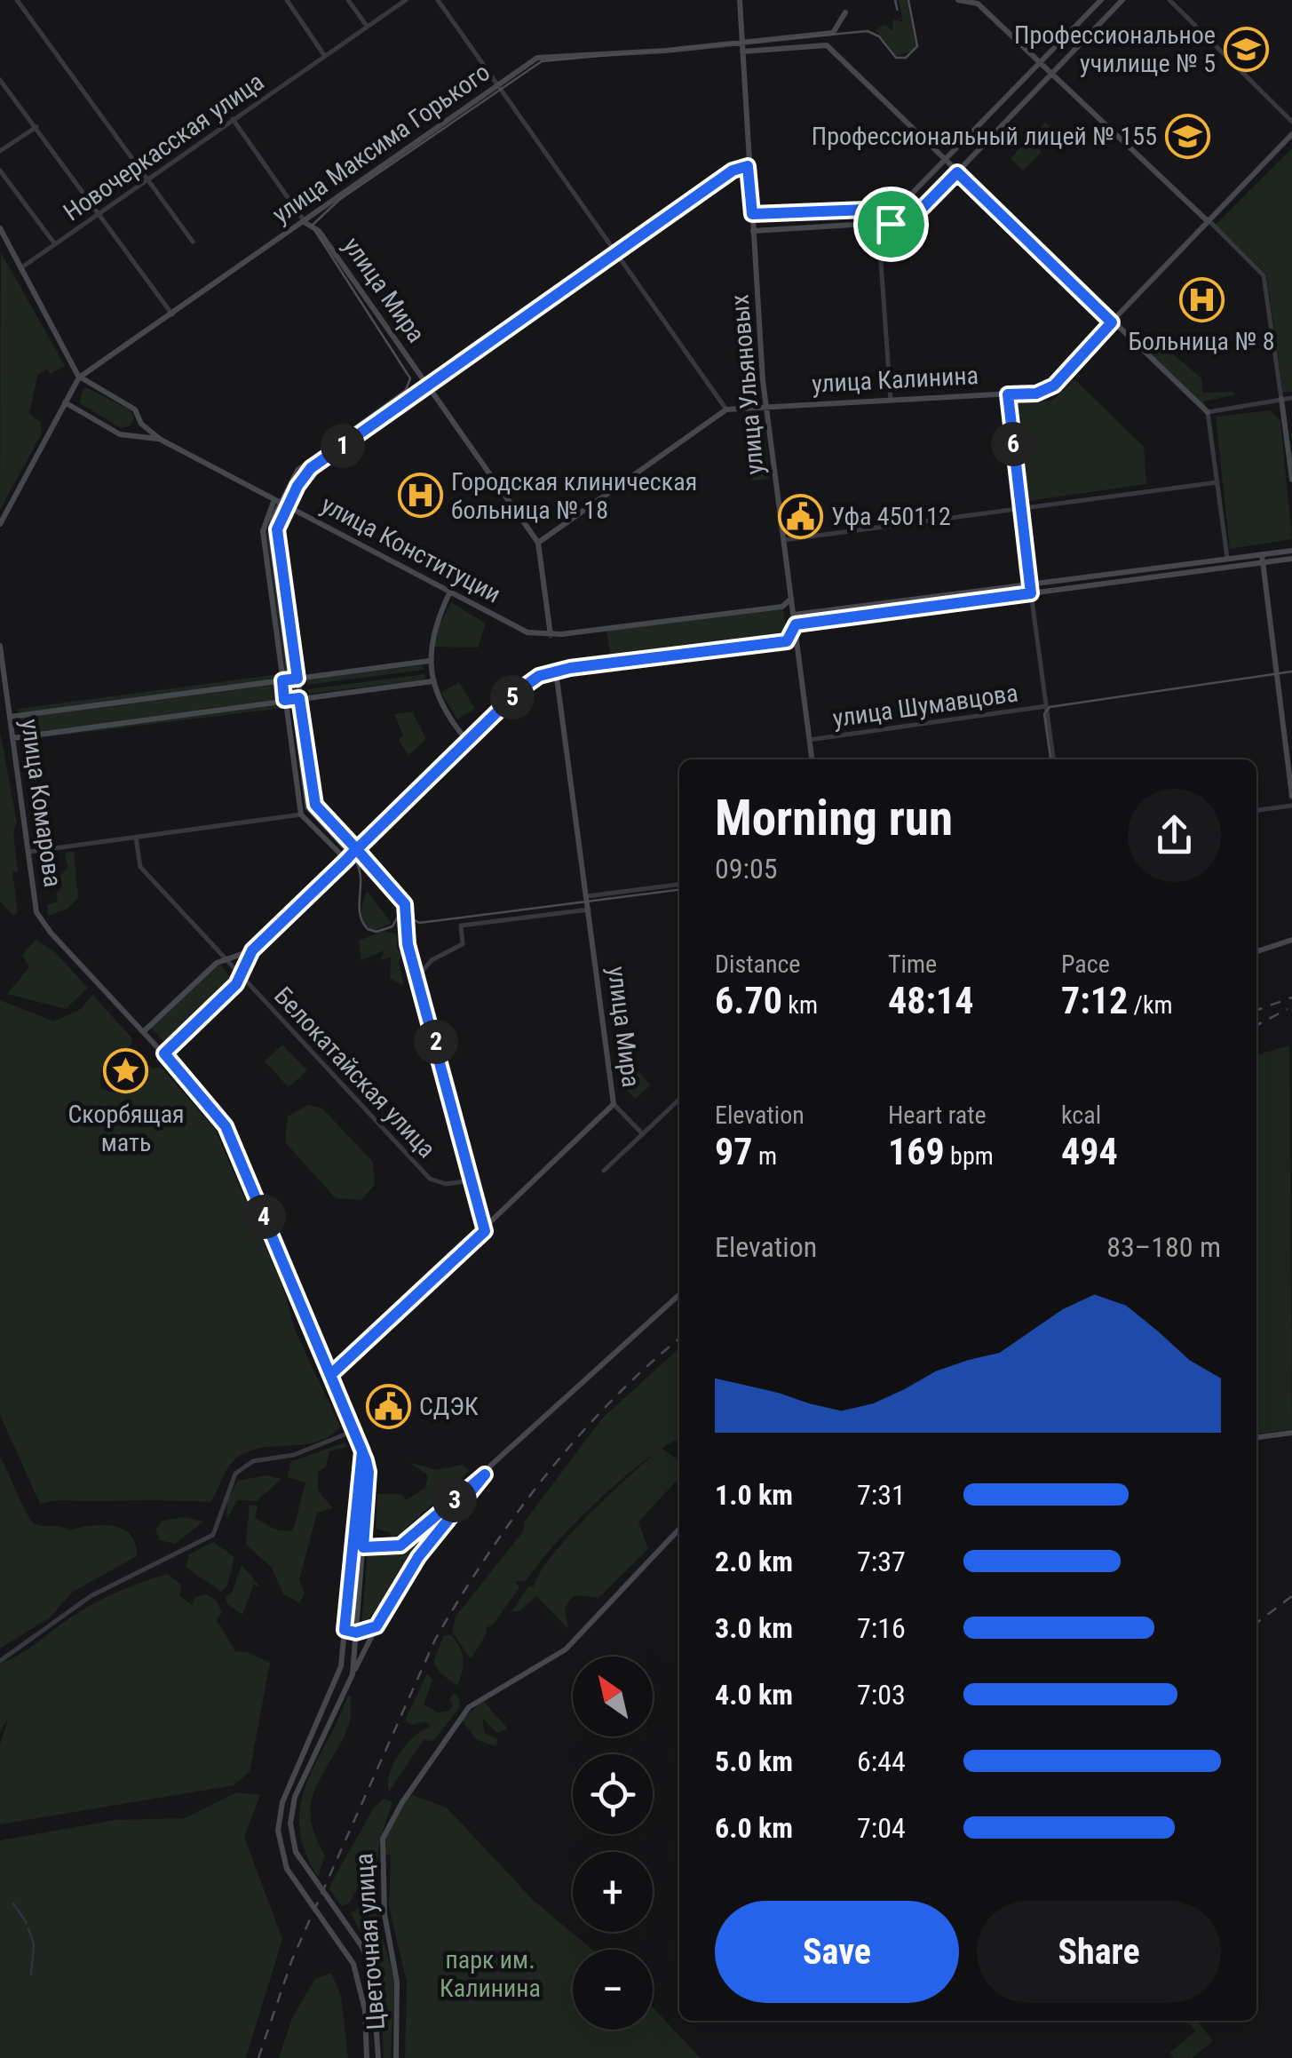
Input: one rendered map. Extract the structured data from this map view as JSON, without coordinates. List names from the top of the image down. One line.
{"streets":{"main road":["улица Максима Горького","улица Мира","улица Калинина","улица Ульяновых","улица Конституции","улица Комарова","Цветочная улица"],"street":["Новочеркасская улица","улица Шумавцова","Белокатайская улица"]},"crossings":[["улица Максима Горького","улица Мира"],["улица Максима Горького","улица Ульяновых"],["улица Максима Горького","улица Конституции"],["Новочеркасская улица","улица Мира"],["улица Мира","улица Калинина"],["улица Мира","улица Конституции"],["улица Мира","улица Комарова"],["улица Калинина","улица Ульяновых"],["улица Ульяновых","улица Шумавцова"]],"parks":["парк им. Калинина"],"places":{"school or university":["Профессиональное училище № 5","Профессиональный лицей № 155"],"hospital":["Больница № 8","Городская клиническая больница № 18"],"public building":["Уфа 450112","СДЭК"],"place":["Скорбящая мать"]},"north":"top left","page":{"pins":["6","1","5","2","4","3"],"heading":["Morning run","09:05"],"stats":[["Distance","6.70 km"],["Time","48:14"],["Pace","7:12 /km"],["Elevation","97 m"],["Heart rate","169 bpm"],["kcal","494"]],"chart":["Elevation","83–180 m"],"list":[{"name":"1.0 km","note":"7:31"},{"name":"2.0 km","note":"7:37"},{"name":"3.0 km","note":"7:16"},{"name":"4.0 km","note":"7:03"},{"name":"5.0 km","note":"6:44"},{"name":"6.0 km","note":"7:04"}],"map_buttons":["+","−"],"buttons":["Save","Share"]}}
